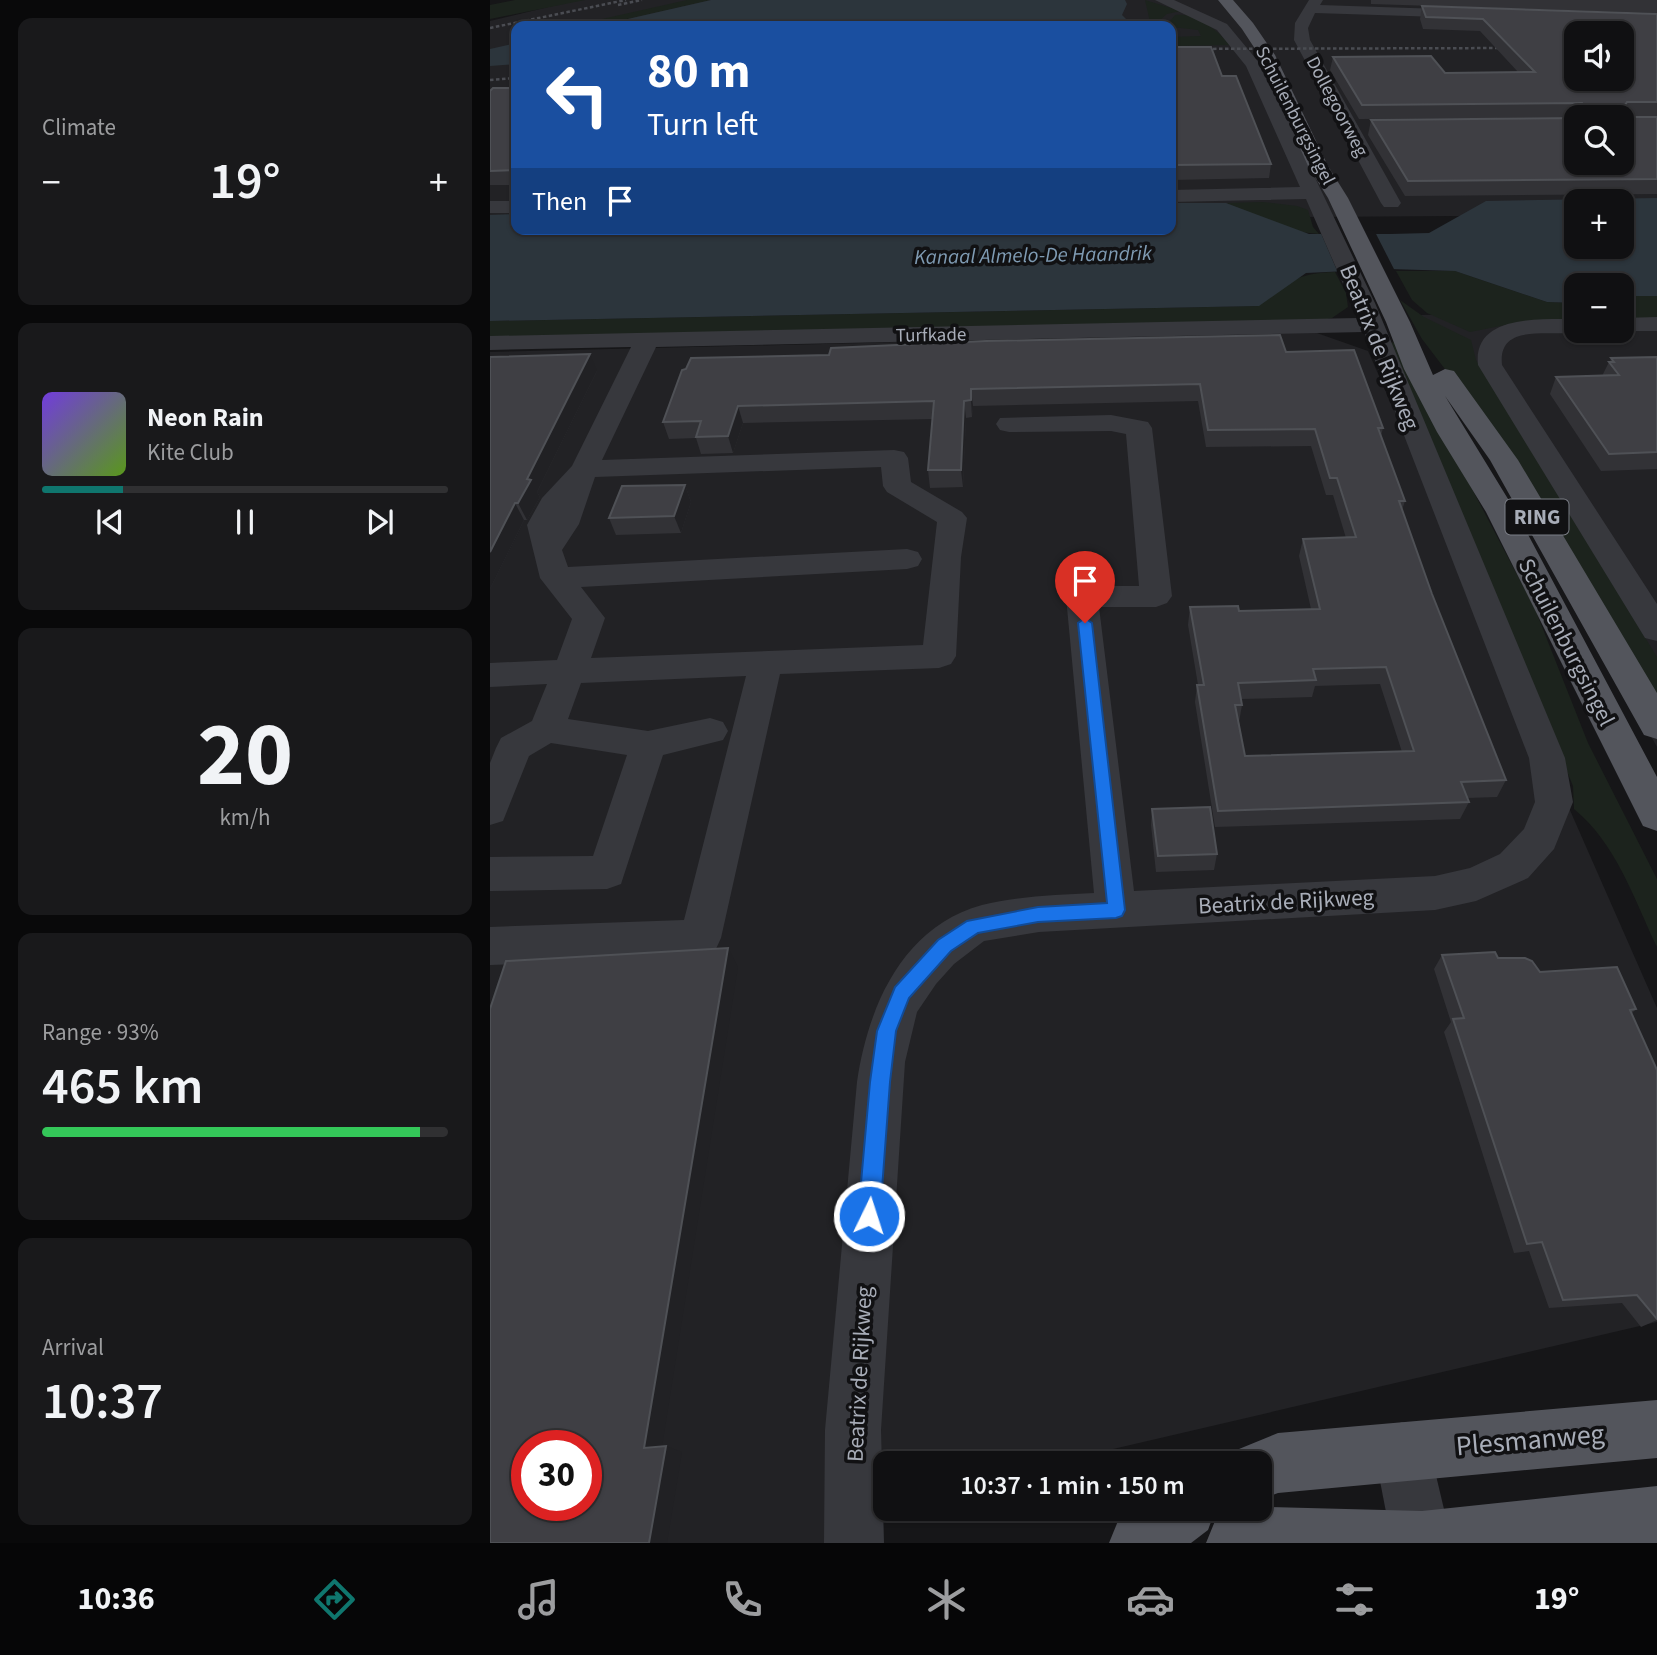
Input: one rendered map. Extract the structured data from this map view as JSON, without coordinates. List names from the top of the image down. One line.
{"streets":{"main road":["Schuilenburgsingel","RING","Plesmanweg"],"street":["Dollegoorweg","Turfkade","Beatrix de Rijkweg"]},"crossings":[["Schuilenburgsingel","Turfkade"],["Schuilenburgsingel","Beatrix de Rijkweg"],["Turfkade","Beatrix de Rijkweg"]],"water":["Kanaal Almelo-De Haandrik"],"page":{"tile":["Climate",["20","km/h"],["Range · 93%","465 km"],["Arrival","10:37"]],"map_buttons":["+","−"],"turn":["80 m","Turn left"],"heat":["−","19°","+"],"then":"Then","song":["Neon Rain","Kite Club"],"limit":"30","trip":"10:37 · 1 min · 150 m","tabs":["10:36","19°"]}}
